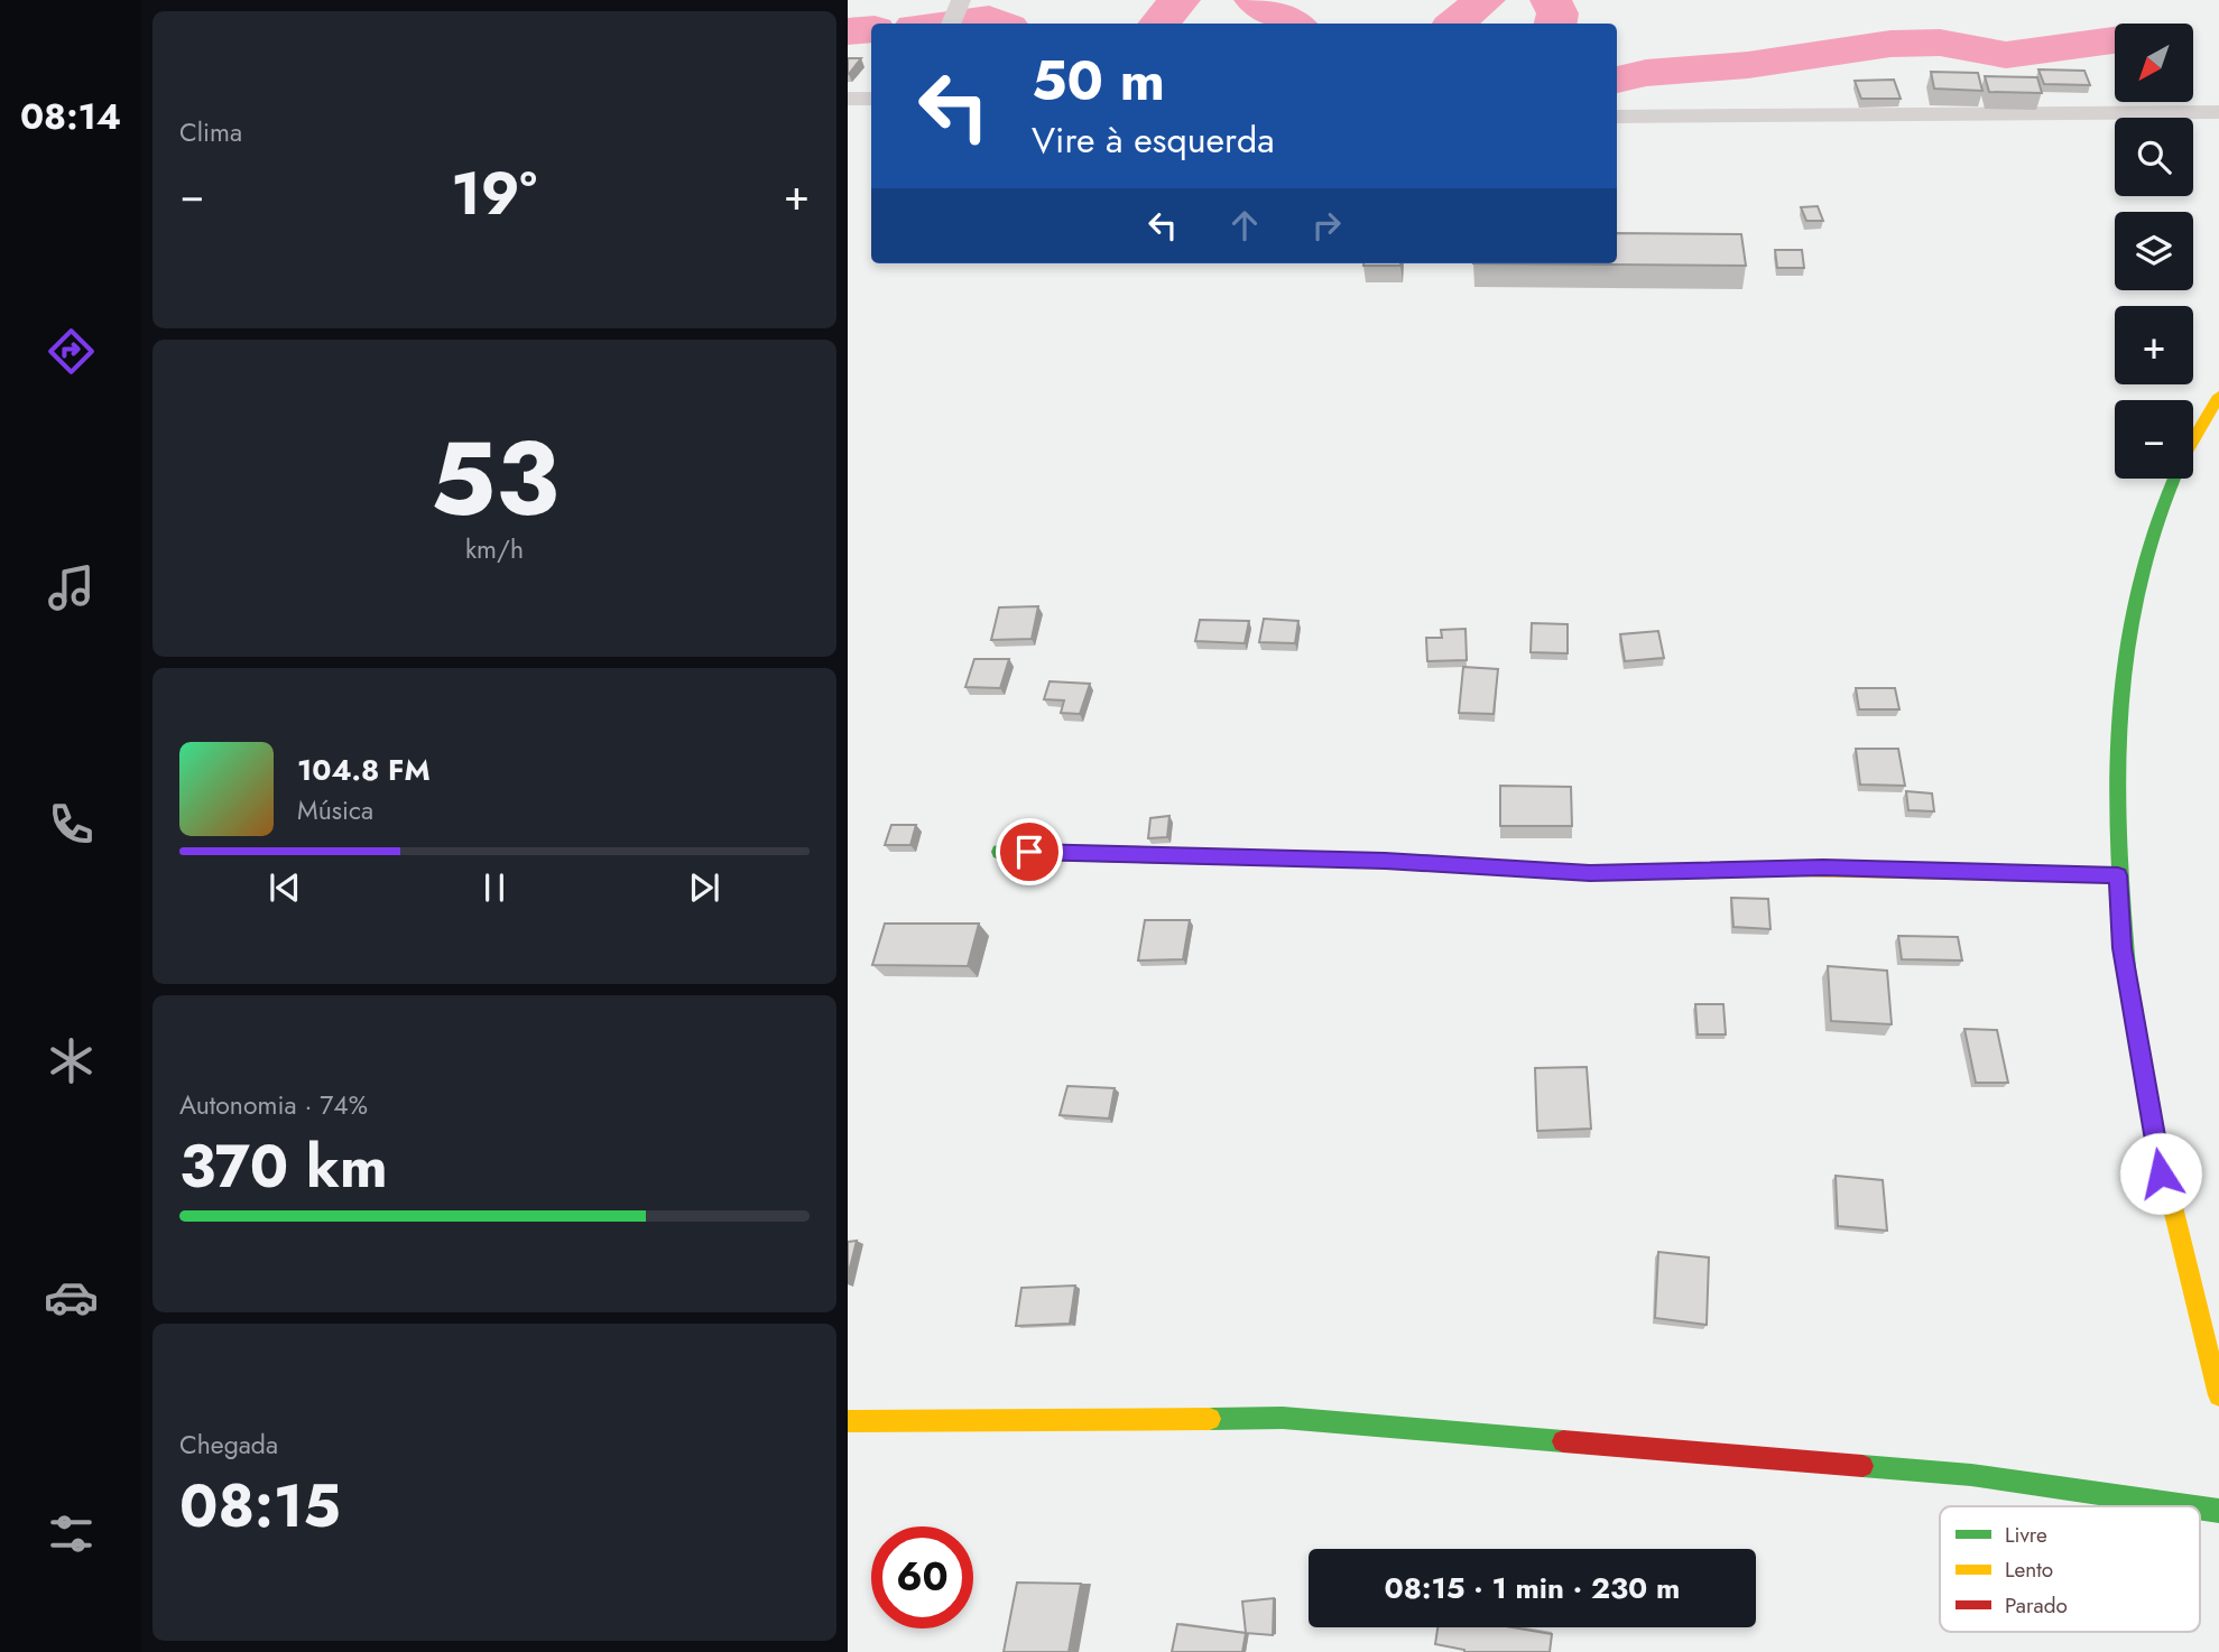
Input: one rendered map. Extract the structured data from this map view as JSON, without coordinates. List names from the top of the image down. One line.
{"legend":["Livre","Lento","Parado"],"north":"bottom left","page":{"tabs":"08:14","tile":["Clima",["53","km/h"],["Autonomia · 74%","370 km"],["Chegada","08:15"]],"map_buttons":["+","−"],"turn":["50 m","Vire à esquerda"],"heat":["−","19°","+"],"song":["104.8 FM","Música"],"limit":"60","trip":"08:15 · 1 min · 230 m"}}
